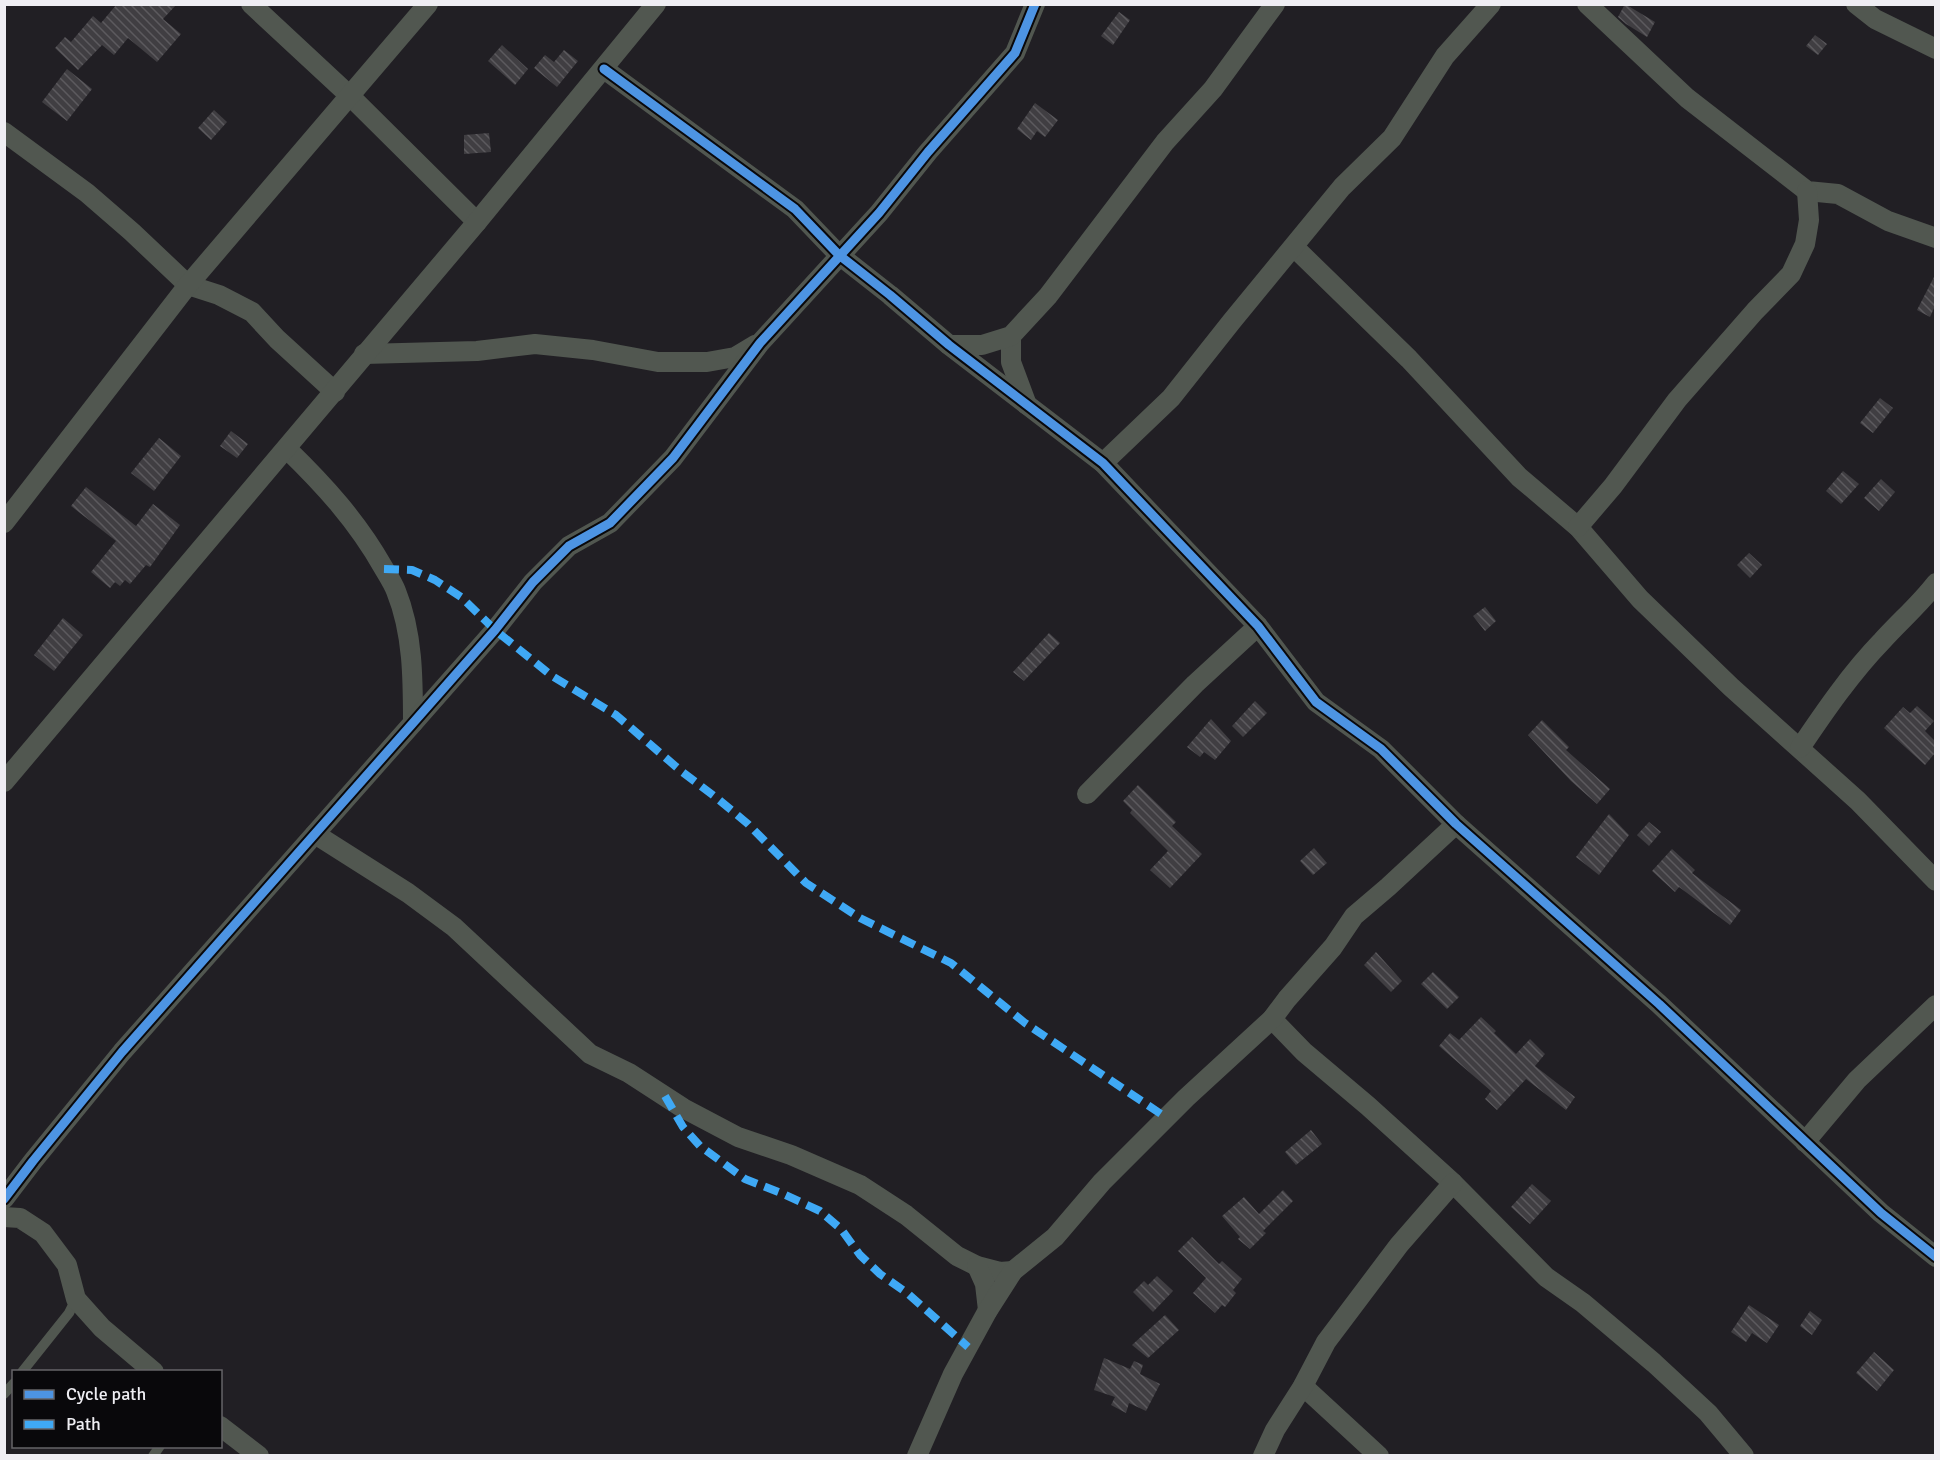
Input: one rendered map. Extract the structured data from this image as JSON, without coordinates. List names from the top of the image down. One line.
{"legend":["Cycle path","Path"]}
